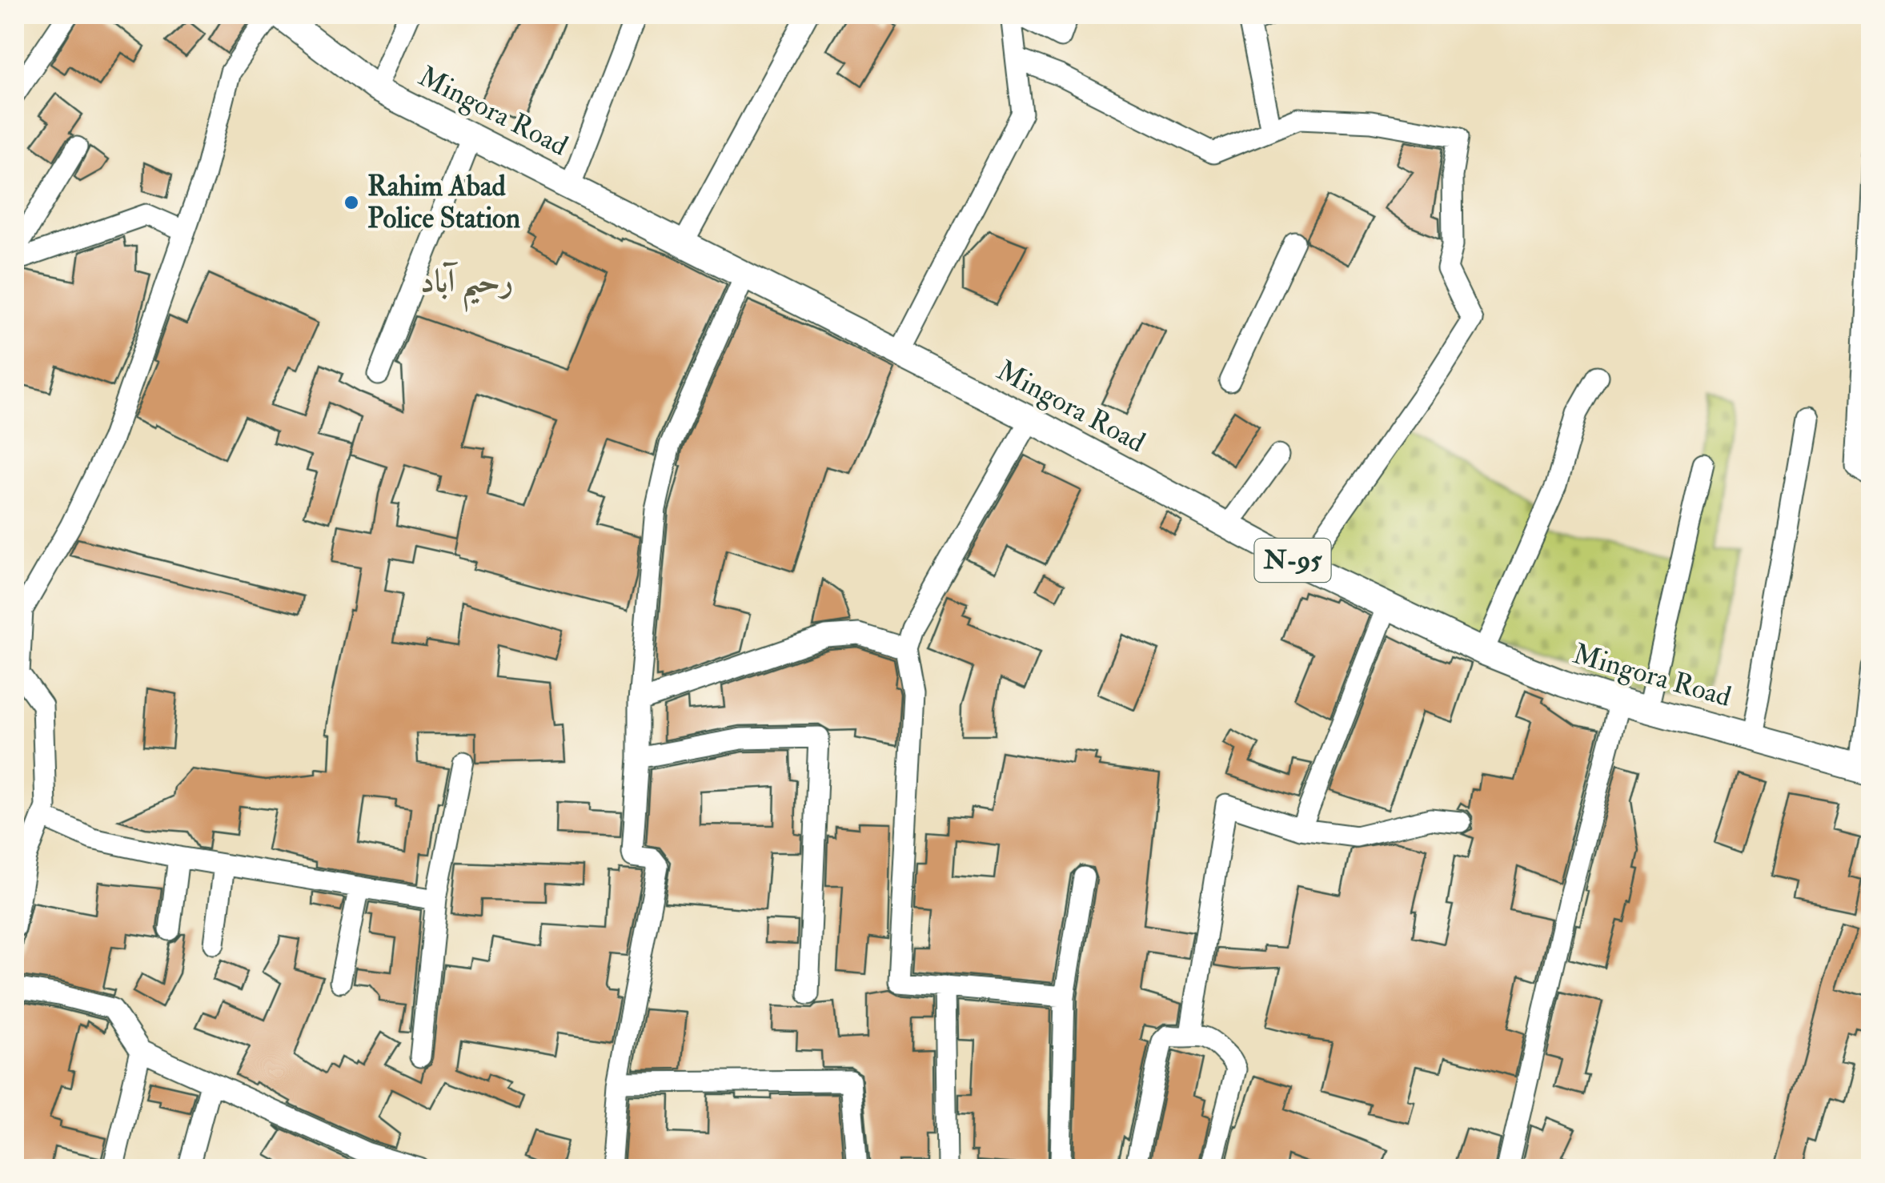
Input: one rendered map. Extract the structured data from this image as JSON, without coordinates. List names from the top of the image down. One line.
{"streets":{"main road":["Mingora Road","N-95"]},"districts":["رحیم آباد"],"places":["Rahim Abad Police Station"]}
